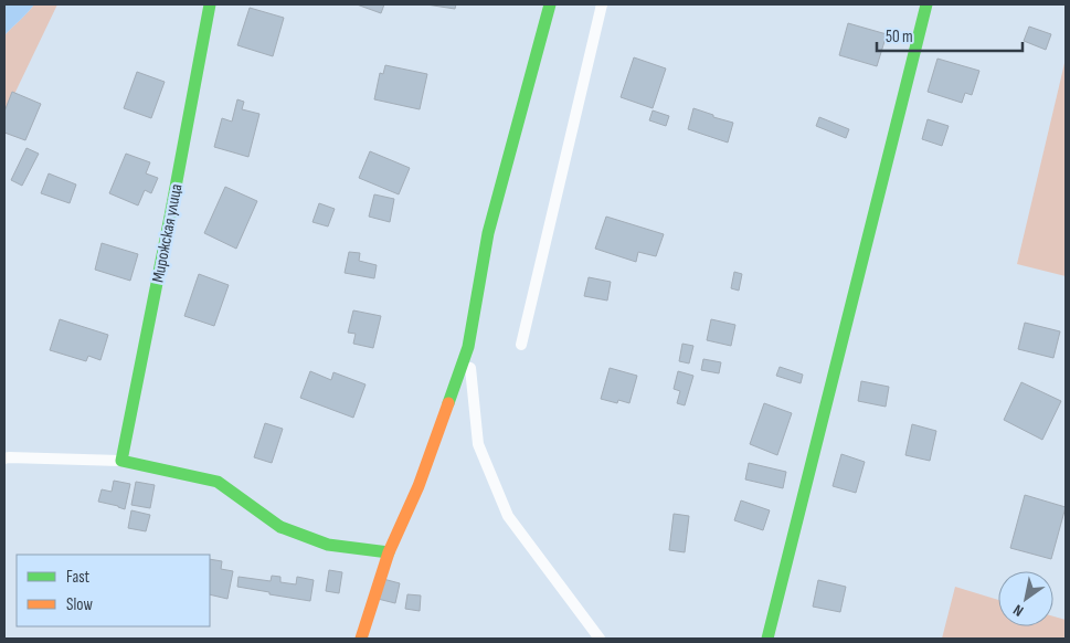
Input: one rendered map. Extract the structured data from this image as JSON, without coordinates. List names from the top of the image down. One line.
{"streets":{"street":["Мирожская улица"]},"legend":["Fast","Slow"],"scale_bar":"50 m","north":"bottom left"}
